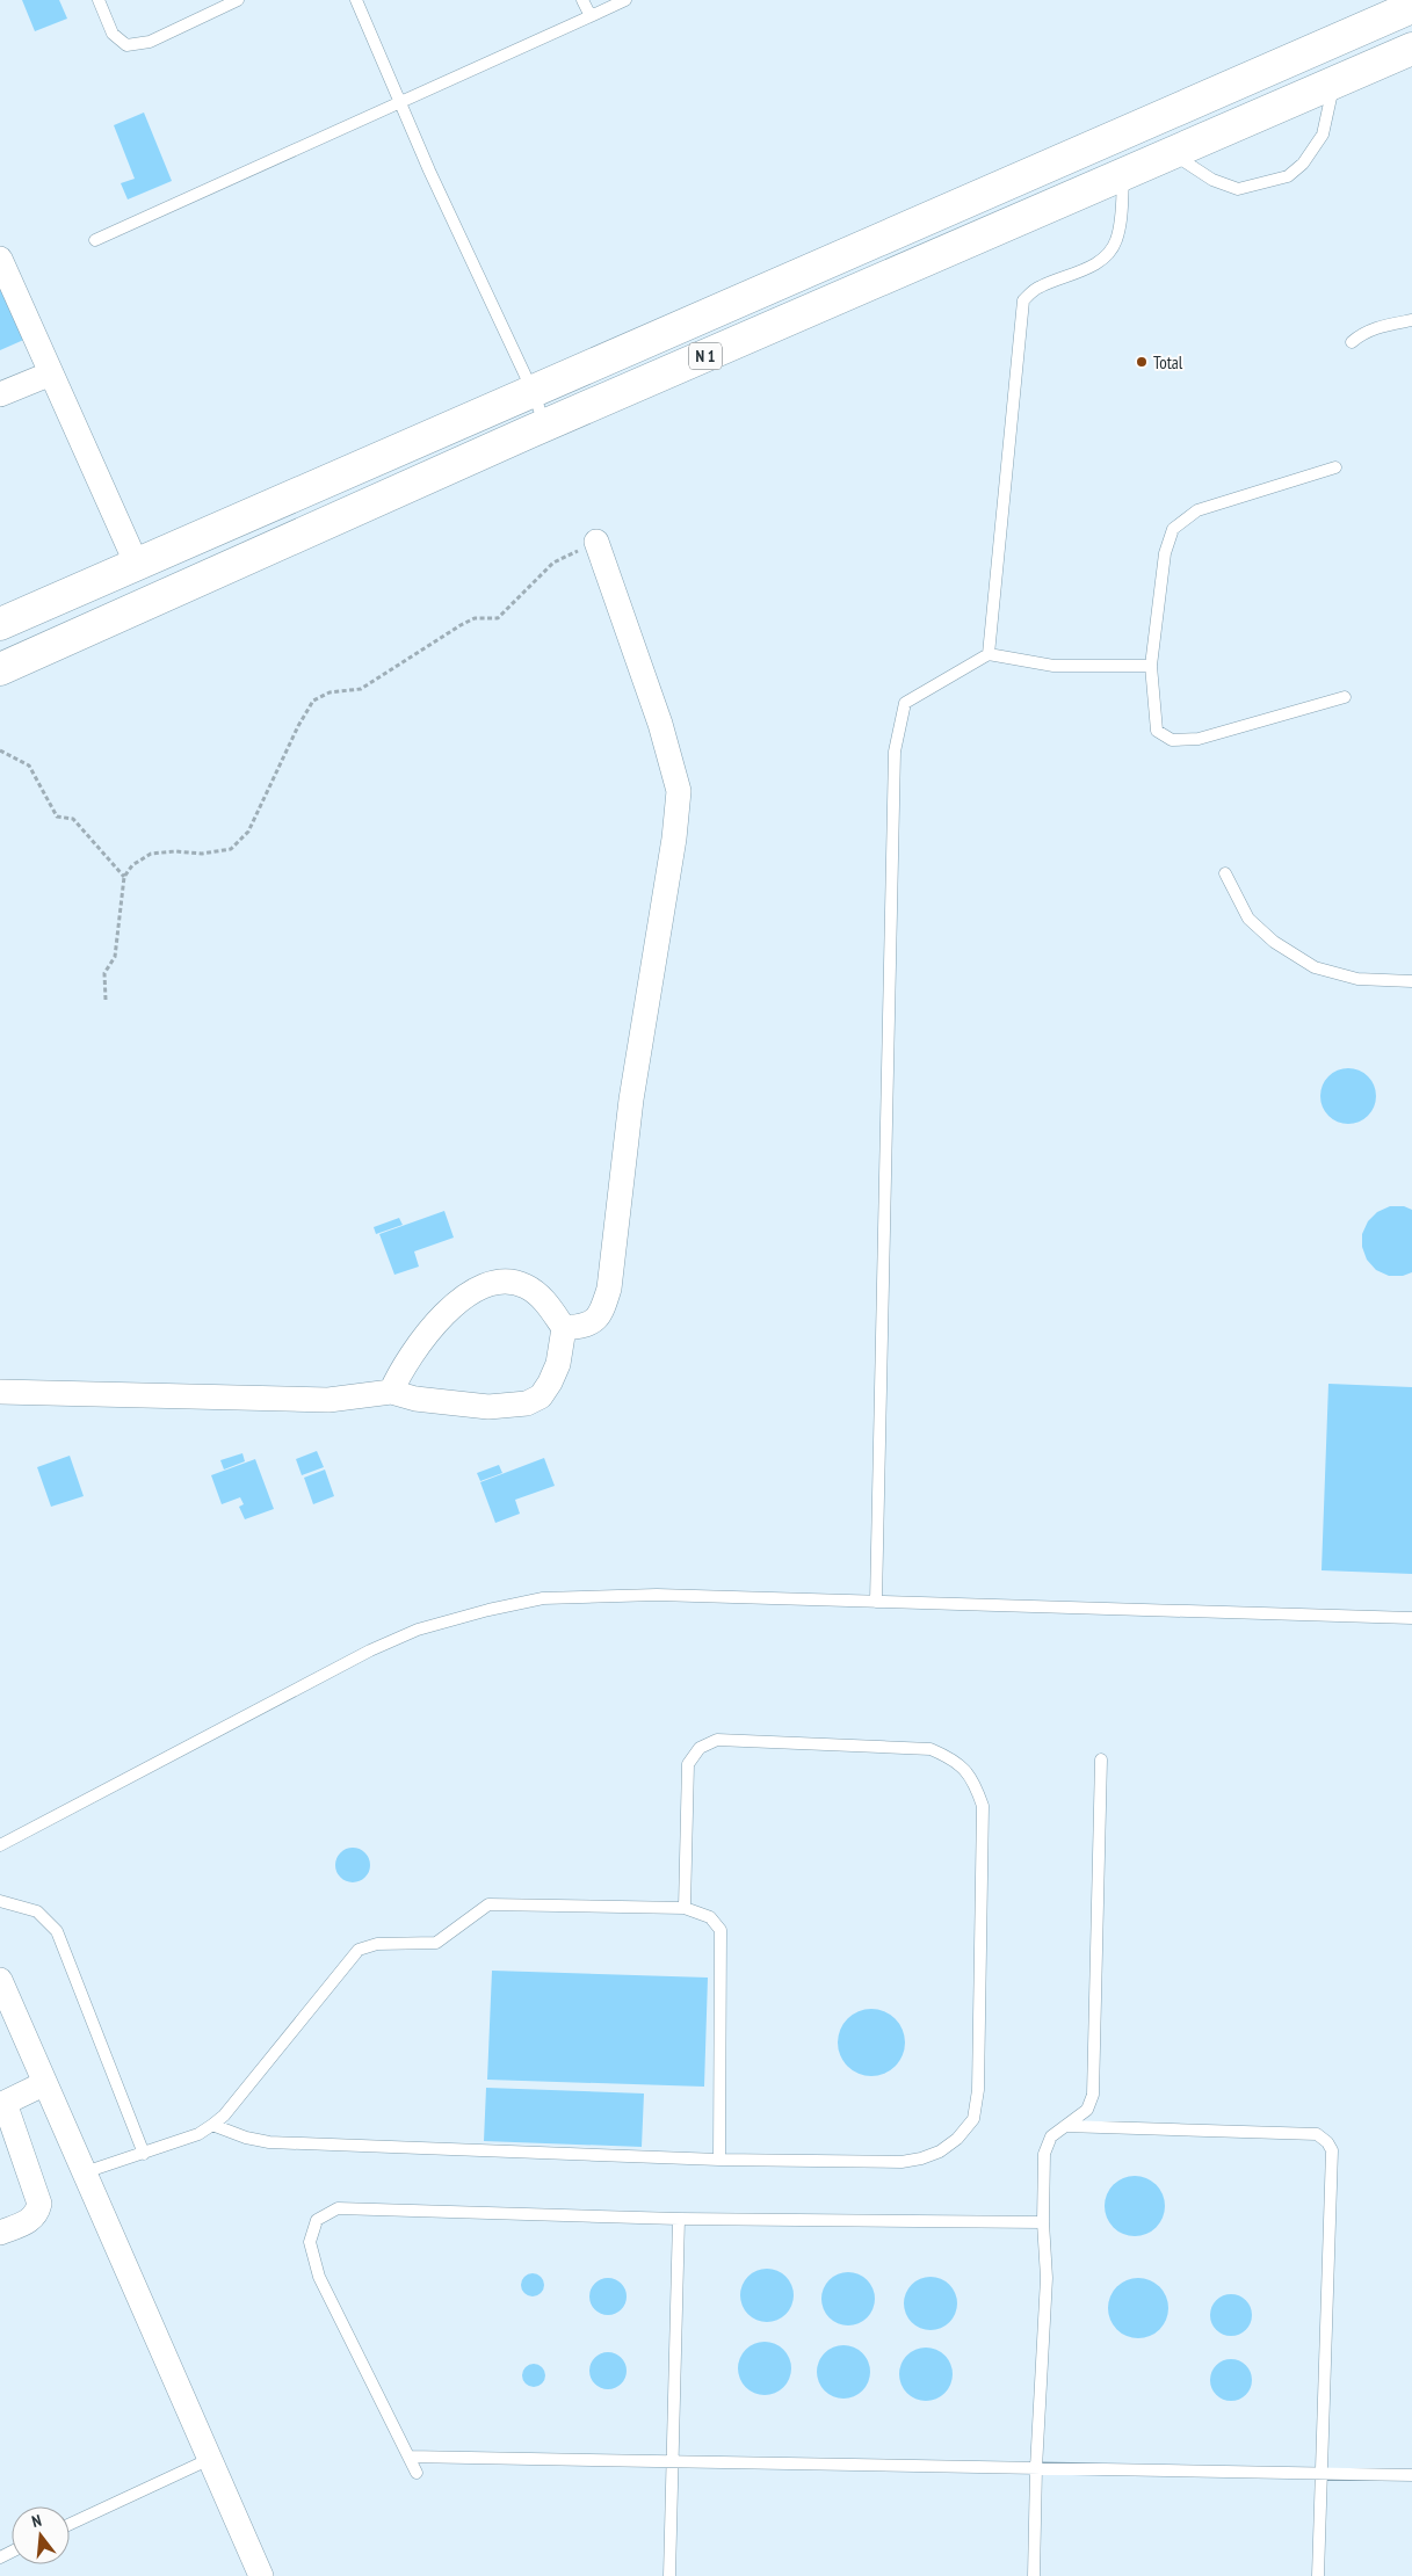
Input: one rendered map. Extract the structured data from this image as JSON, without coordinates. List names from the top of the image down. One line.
{"streets":{"highway":["N 1"]},"places":["Total"],"north":"top"}
